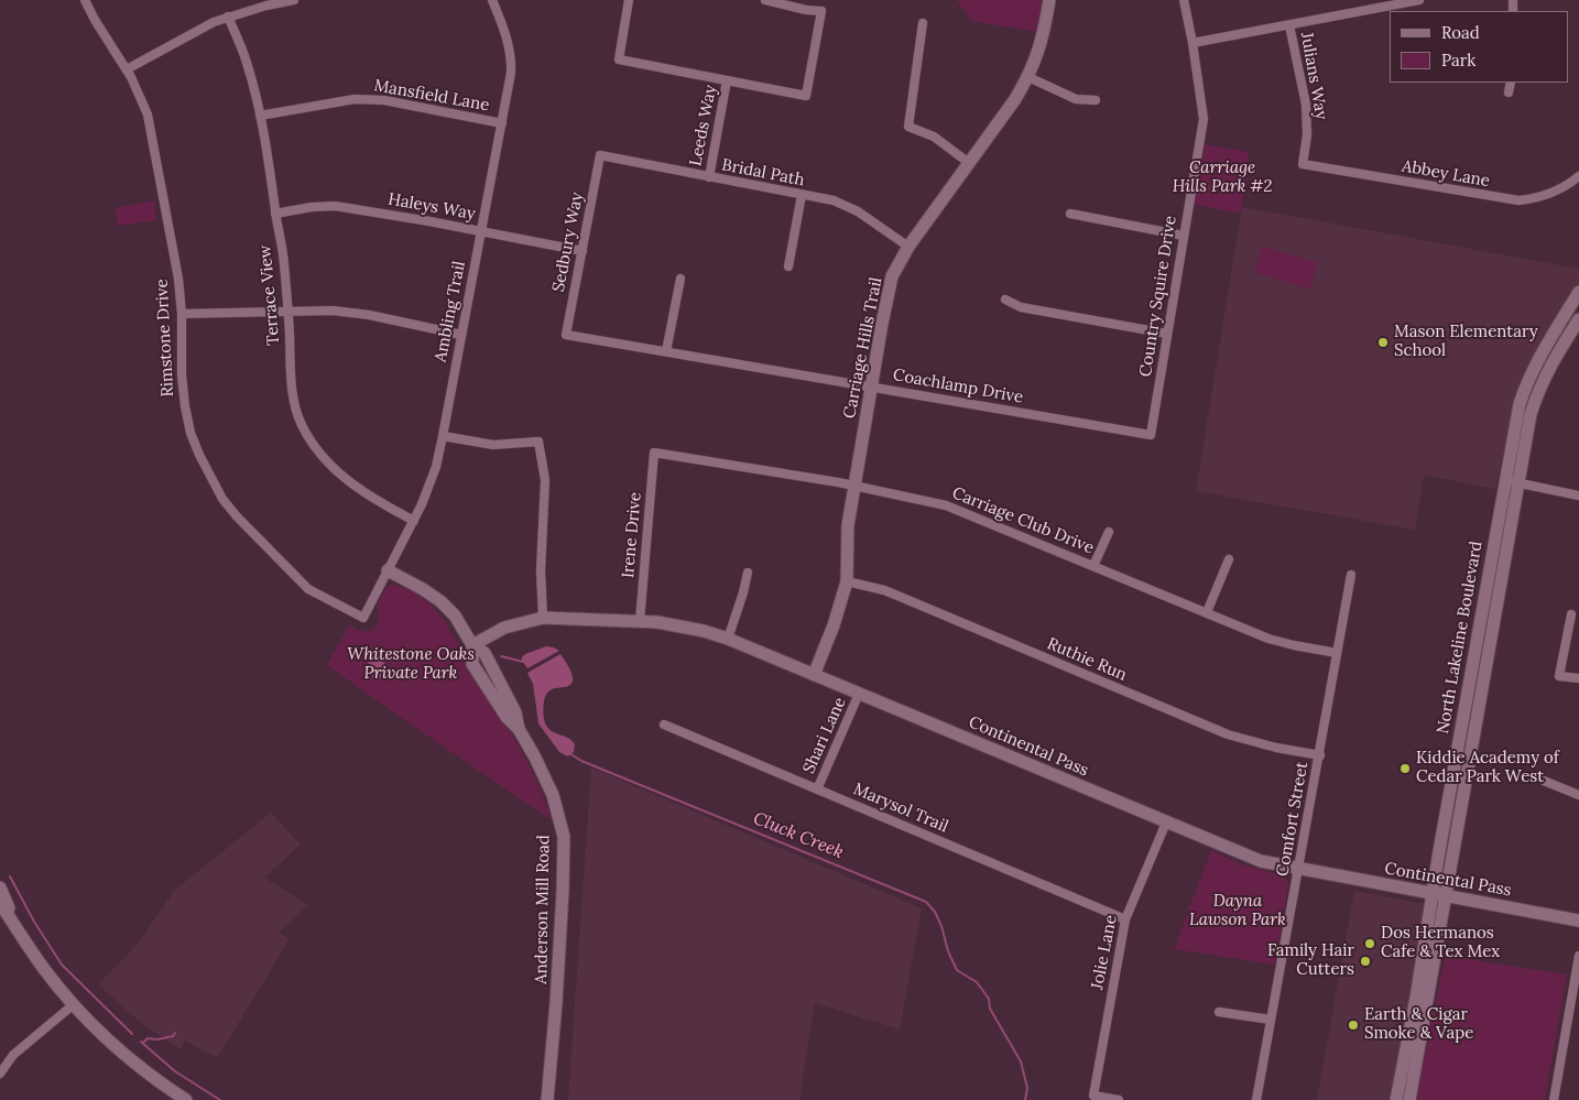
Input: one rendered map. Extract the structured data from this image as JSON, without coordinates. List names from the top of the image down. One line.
{"streets":{"street":["Julians Way","Mansfield Lane","Leeds Way","Bridal Path","Abbey Lane","Haleys Way","Sedbury Way","Terrace View","Country Squire Drive","Ambling Trail","Rimstone Drive","Carriage Hills Trail","Coachlamp Drive","Carriage Club Drive","Irene Drive","North Lakeline Boulevard","Ruthie Run","Shari Lane","Continental Pass","Marysol Trail","Comfort Street","Anderson Mill Road","Jolie Lane"]},"crossings":[["Julians Way","Abbey Lane"],["Mansfield Lane","Terrace View"],["Mansfield Lane","Ambling Trail"],["Leeds Way","Bridal Path"],["Bridal Path","Sedbury Way"],["Bridal Path","Carriage Hills Trail"],["Haleys Way","Sedbury Way"],["Haleys Way","Terrace View"],["Haleys Way","Ambling Trail"],["Sedbury Way","Coachlamp Drive"],["Terrace View","Ambling Trail"],["Country Squire Drive","Coachlamp Drive"],["Ambling Trail","Rimstone Drive"],["Ambling Trail","Anderson Mill Road"],["Carriage Hills Trail","Coachlamp Drive"],["Carriage Hills Trail","Carriage Club Drive"],["Carriage Hills Trail","Ruthie Run"],["Carriage Hills Trail","Continental Pass"],["Carriage Club Drive","Irene Drive"],["Carriage Club Drive","Comfort Street"],["Irene Drive","Continental Pass"],["North Lakeline Boulevard","Continental Pass"],["Ruthie Run","Comfort Street"],["Shari Lane","Continental Pass"],["Shari Lane","Marysol Trail"],["Continental Pass","Comfort Street"],["Continental Pass","Anderson Mill Road"],["Continental Pass","Jolie Lane"],["Marysol Trail","Jolie Lane"]],"water":["Cluck Creek"],"parks":["Carriage Hills Park #2","Whitestone Oaks Private Park","Dayna Lawson Park"],"places":["Mason Elementary School","Kiddie Academy of Cedar Park West","Dos Hermanos Cafe & Tex Mex","Family Hair Cutters","Earth & Cigar Smoke & Vape"],"legend":["Road","Park"]}
